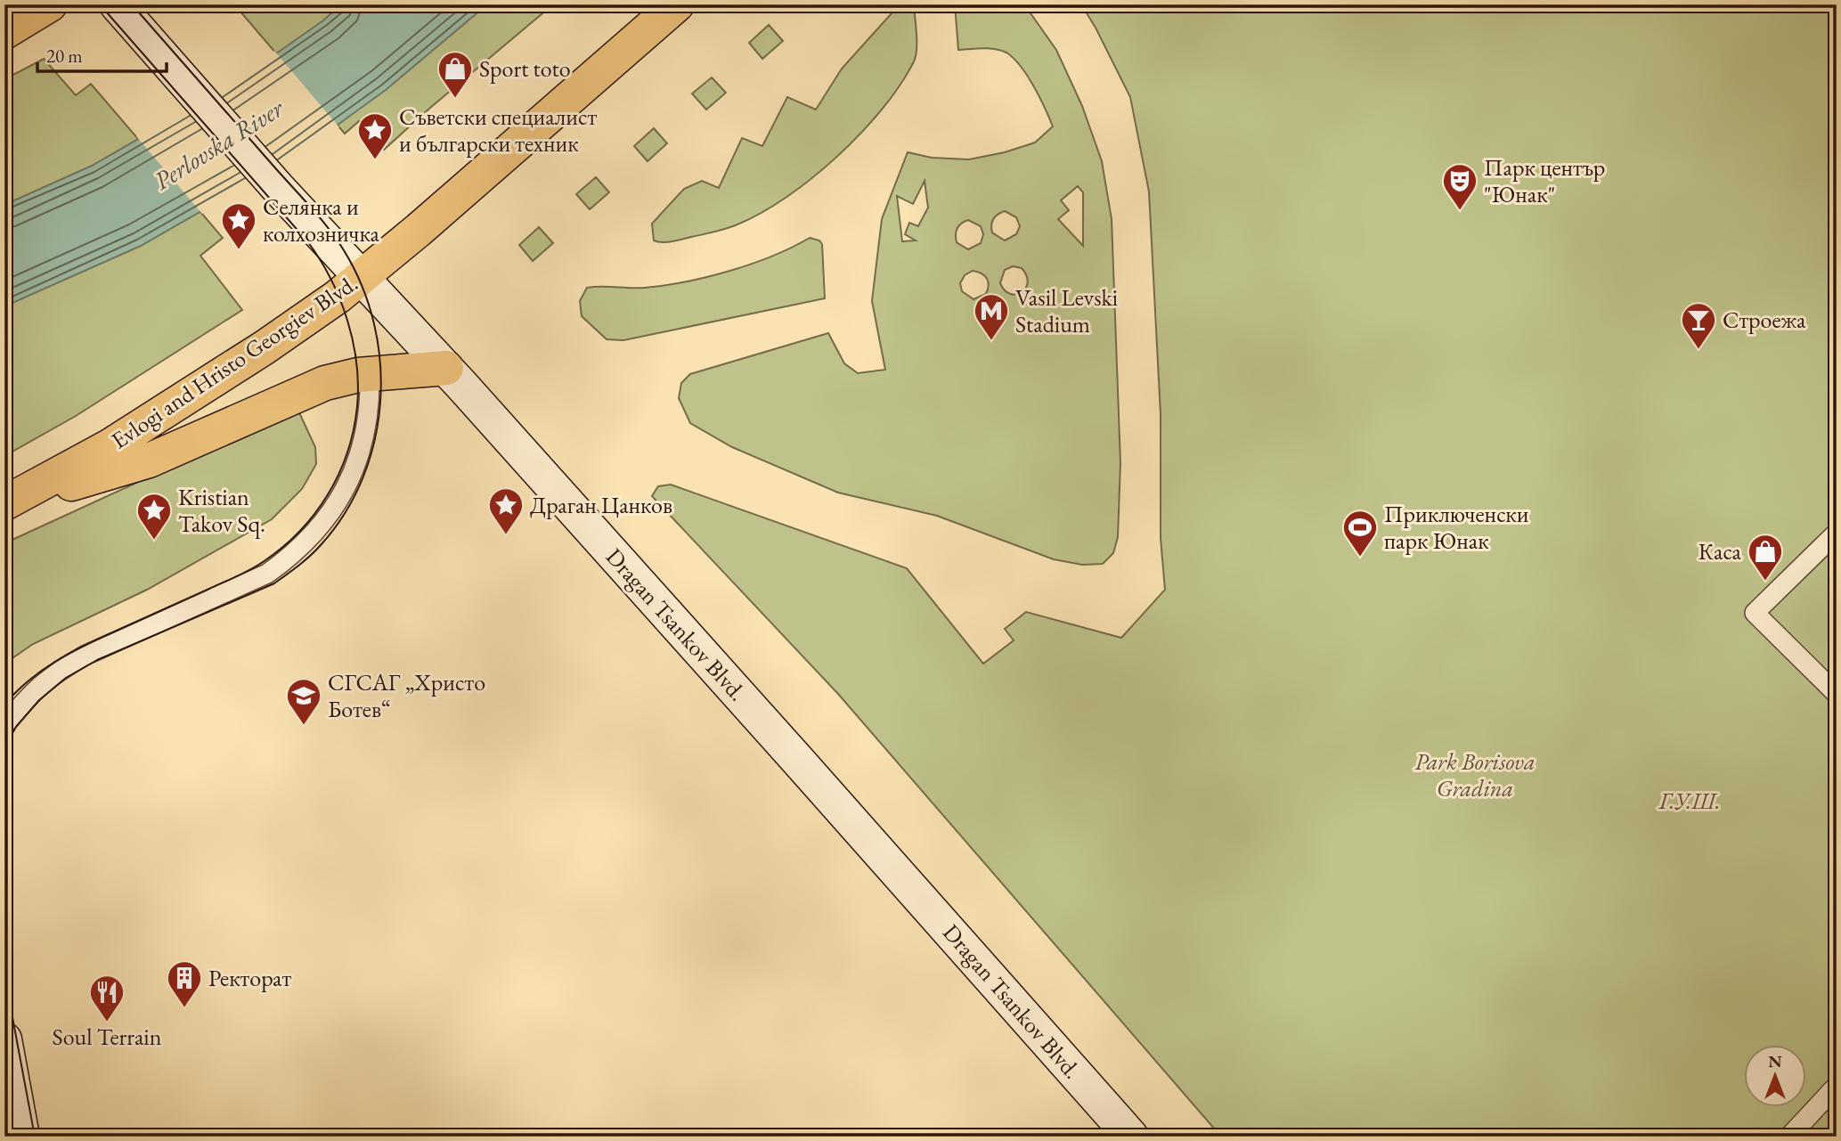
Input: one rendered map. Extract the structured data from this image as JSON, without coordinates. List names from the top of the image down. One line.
{"streets":{"main road":["Evlogi and Hristo Georgiev Blvd."],"street":["Dragan Tsankov Blvd."]},"crossings":[["Evlogi and Hristo Georgiev Blvd.","Dragan Tsankov Blvd."]],"water":["Perlovska River"],"parks":["Park Borisova Gradina","Г.У.Ш."],"places":{"shop":["Sport toto","Каса"],"place":["Съветски специалист и български техник","Селянка и колхозничка","Драган Цанков","Kristian Takov Sq."],"theatre":["Парк център \"Юнак\""],"metro station":["Vasil Levski Stadium"],"bar":["Строежа"],"sports":["Приключенски парк Юнак"],"school or university":["СГСАГ „Христо Ботев“"],"building":["Ректорат"],"restaurant":["Soul Terrain"]},"scale_bar":"20 m","north":"top"}
